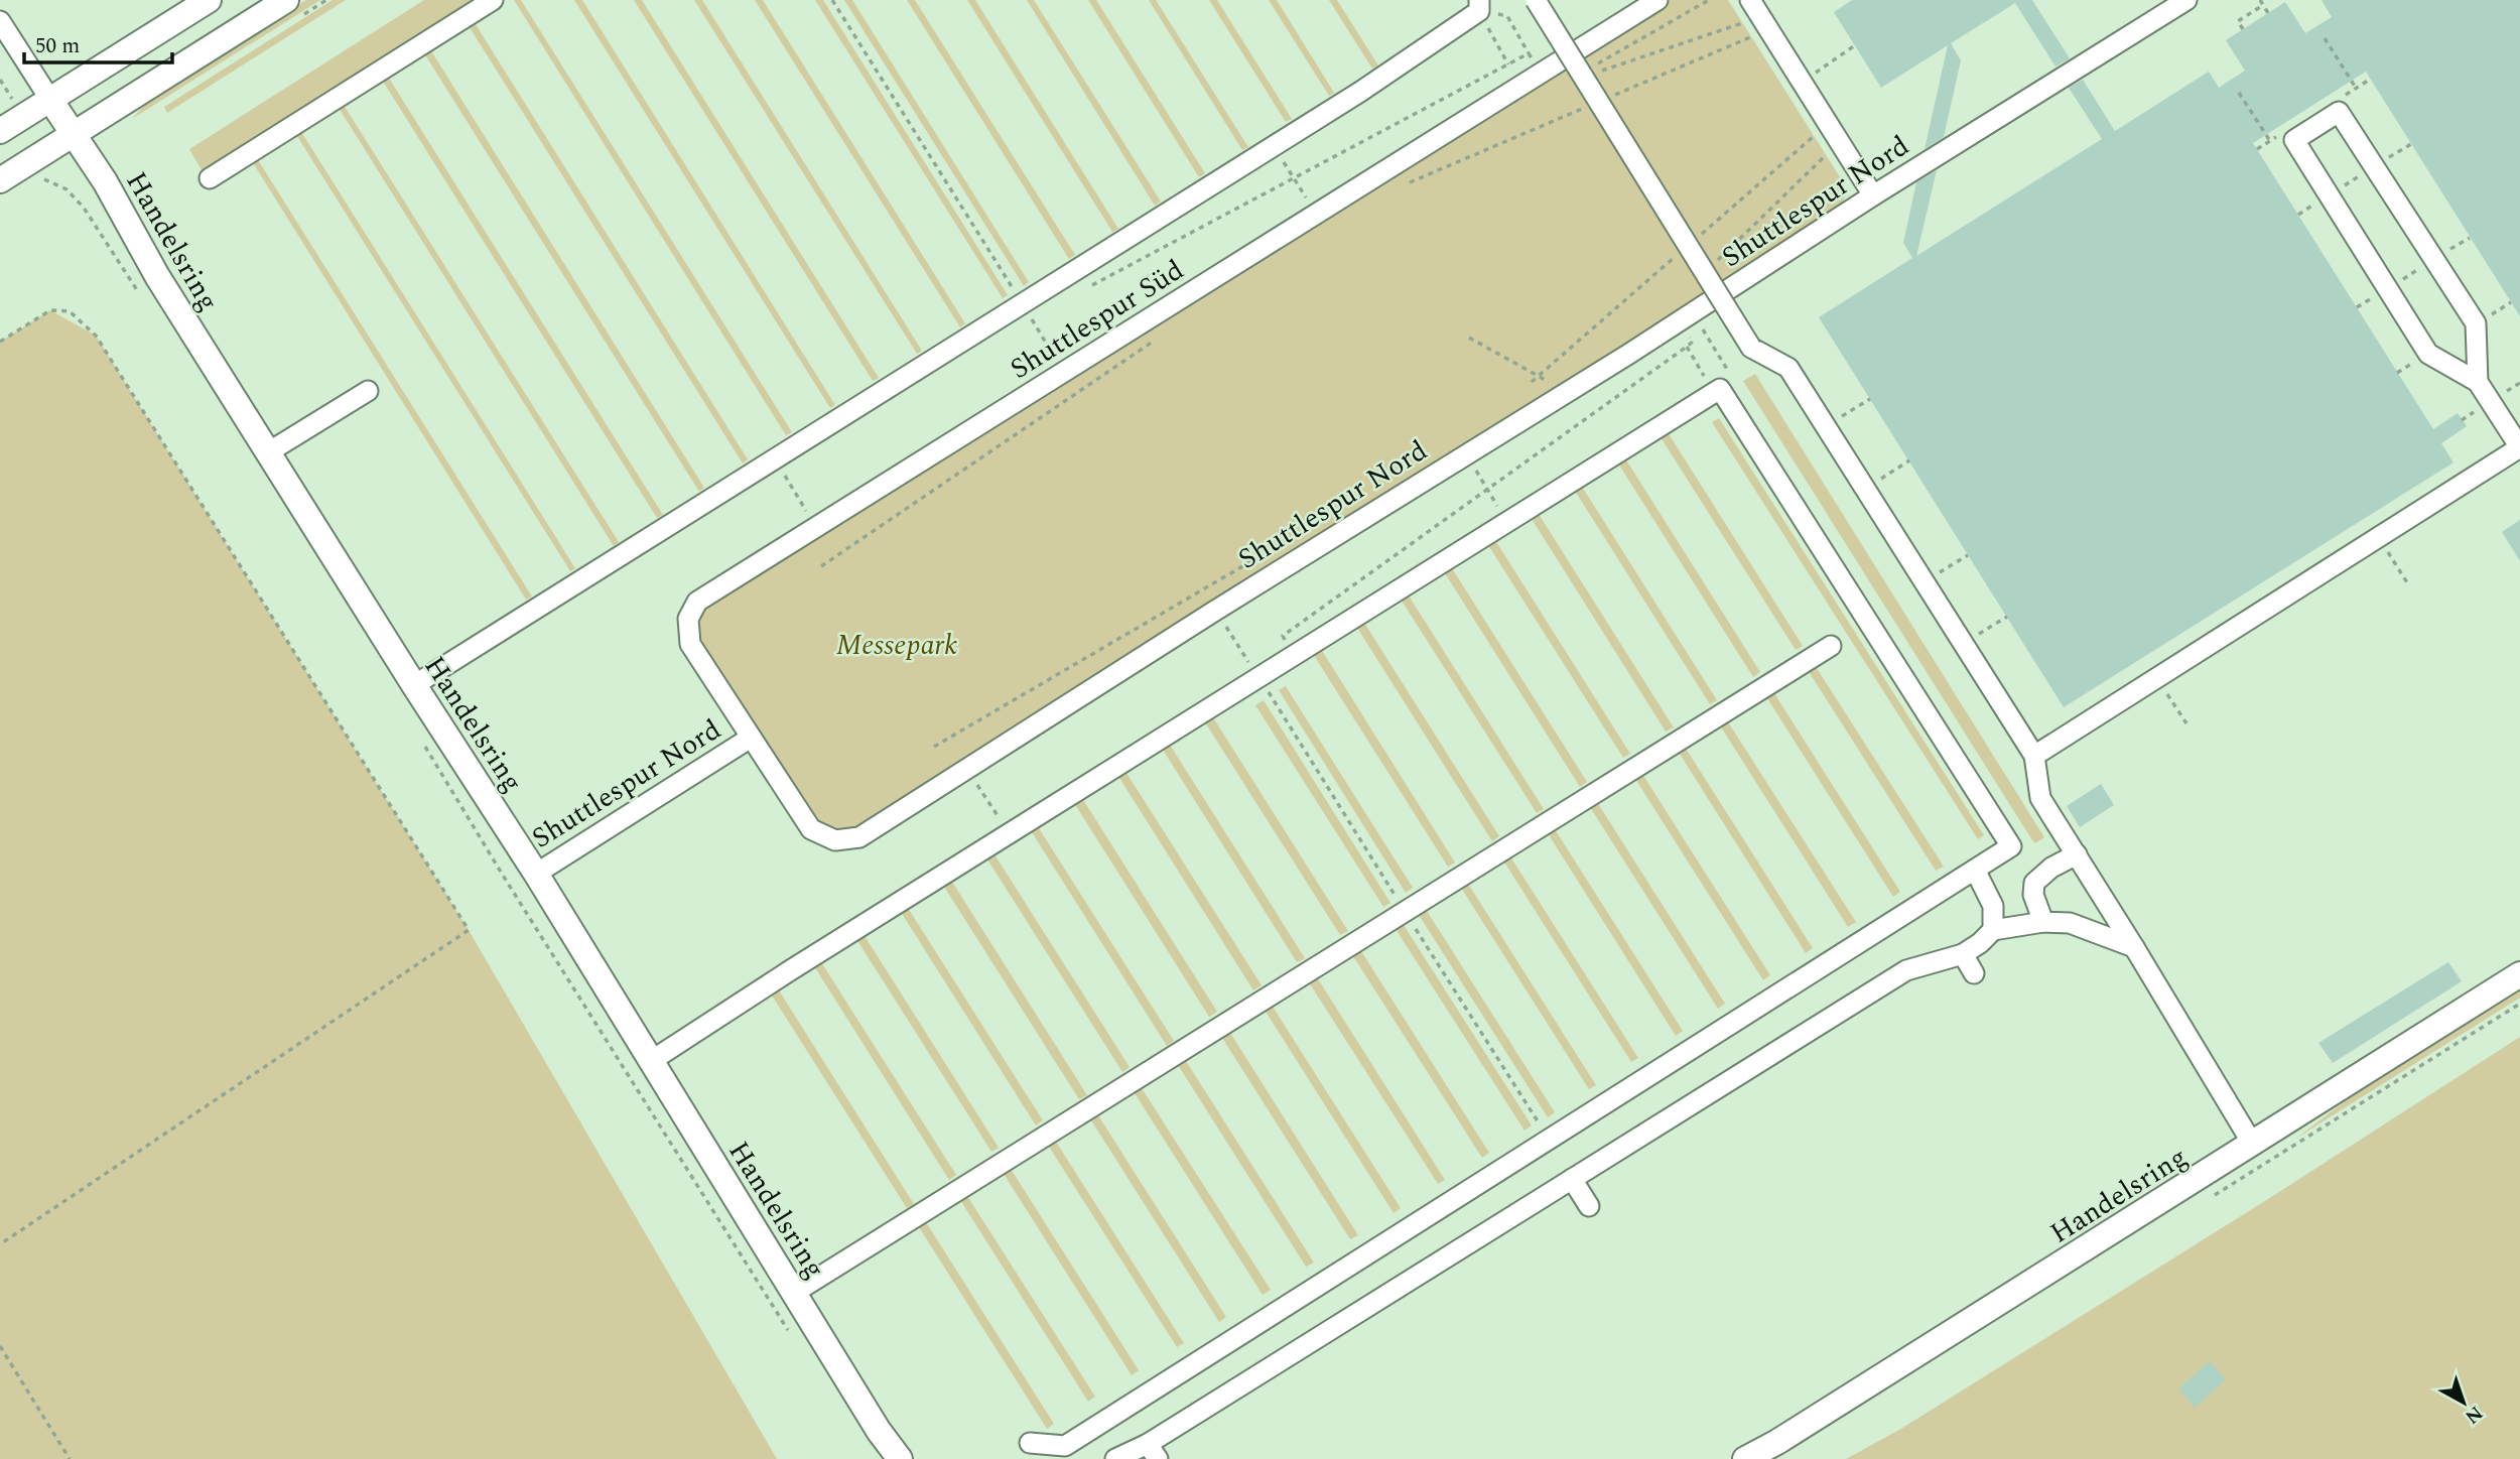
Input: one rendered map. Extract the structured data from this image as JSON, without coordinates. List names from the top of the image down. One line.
{"streets":{"main road":["Handelsring"],"street":["Shuttlespur Nord","Shuttlespur Süd"]},"crossings":[["Shuttlespur Nord","Handelsring"],["Shuttlespur Nord","Shuttlespur Süd"]],"parks":["Messepark"],"scale_bar":"50 m","north":"bottom right"}
